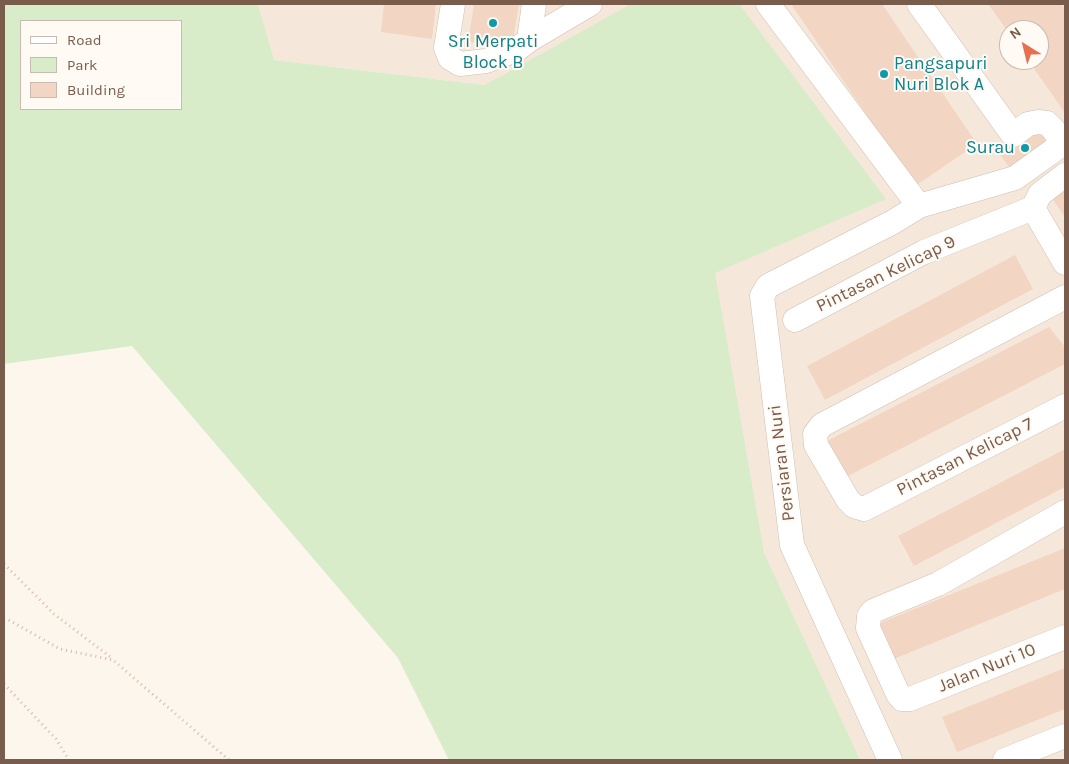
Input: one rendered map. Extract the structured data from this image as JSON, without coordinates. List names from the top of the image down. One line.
{"streets":{"street":["Pintasan Kelicap 9","Pintasan Kelicap 7","Persiaran Nuri","Jalan Nuri 10"]},"places":["Sri Merpati Block B","Pangsapuri Nuri Blok A","Surau"],"legend":["Road","Park","Building"],"north":"top left"}
